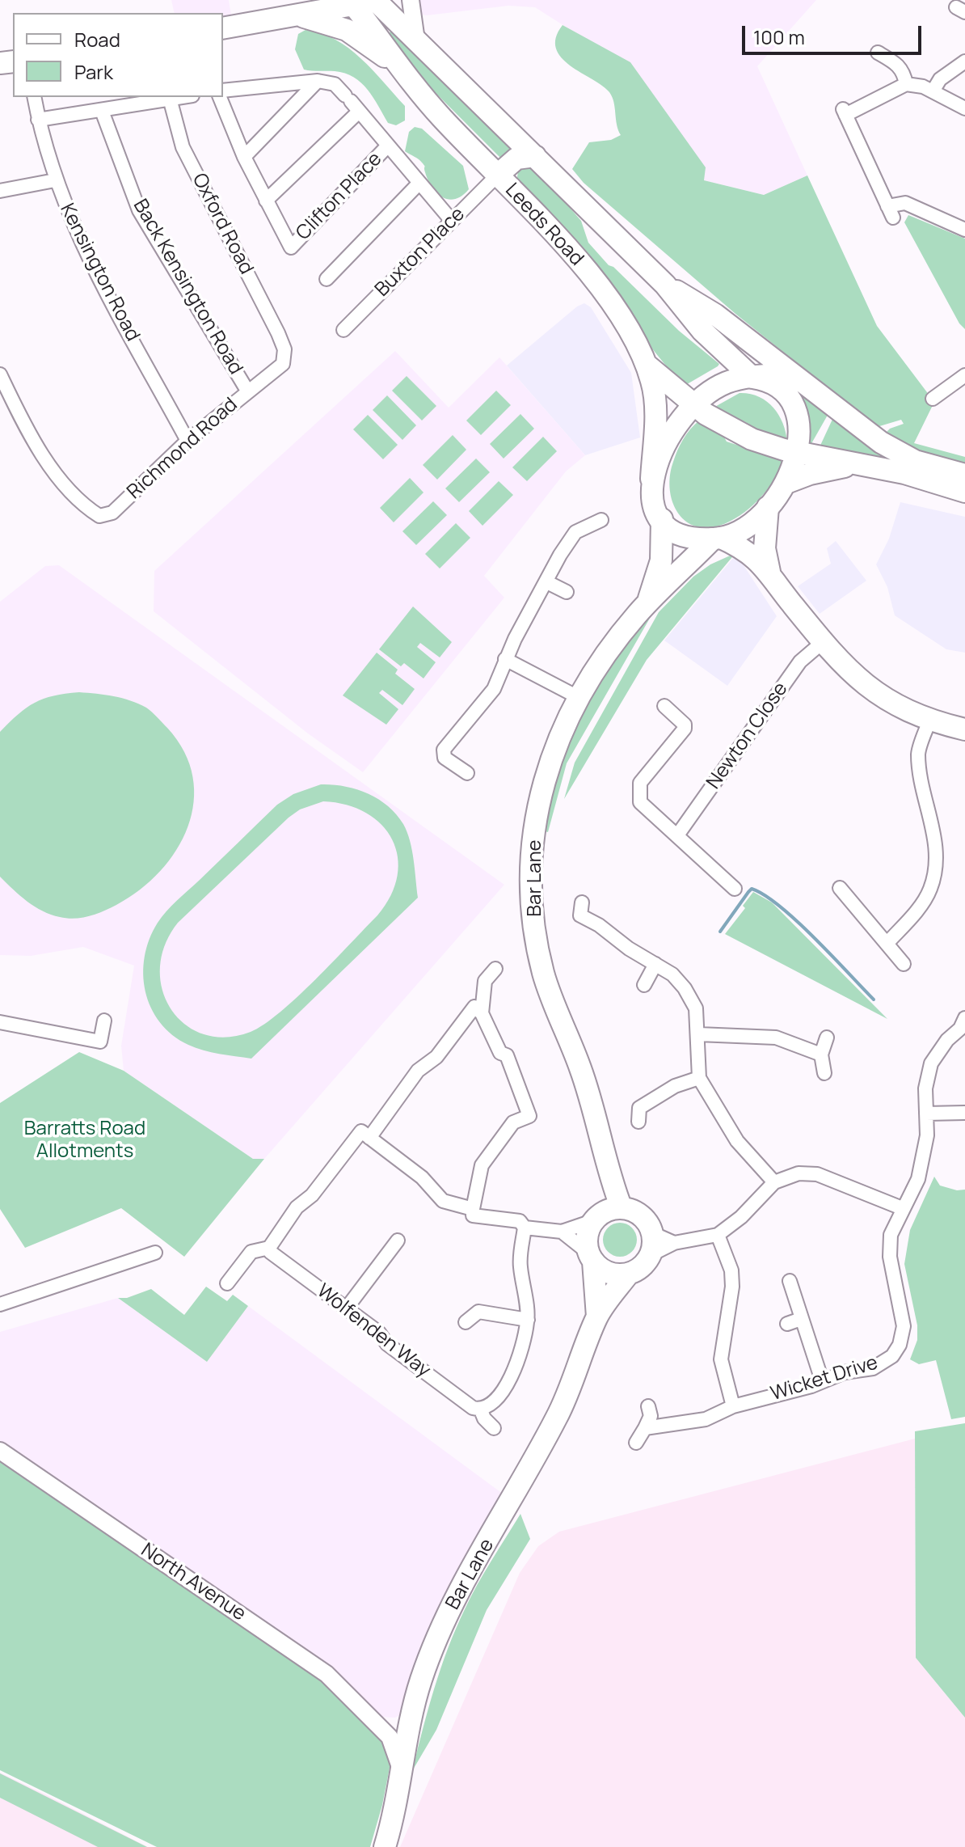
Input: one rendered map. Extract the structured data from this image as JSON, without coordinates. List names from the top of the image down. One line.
{"streets":{"main road":["Leeds Road","Bar Lane"],"street":["Clifton Place","Oxford Road","Buxton Place","Kensington Road","Back Kensington Road","Richmond Road","Newton Close","Wolfenden Way","Wicket Drive","North Avenue"]},"crossings":[["Oxford Road","Richmond Road"],["Leeds Road","Buxton Place"],["Leeds Road","Bar Lane"],["Kensington Road","Richmond Road"],["Back Kensington Road","Richmond Road"],["Bar Lane","North Avenue"]],"parks":["Barratts Road Allotments"],"legend":["Road","Park"],"scale_bar":"100 m"}
